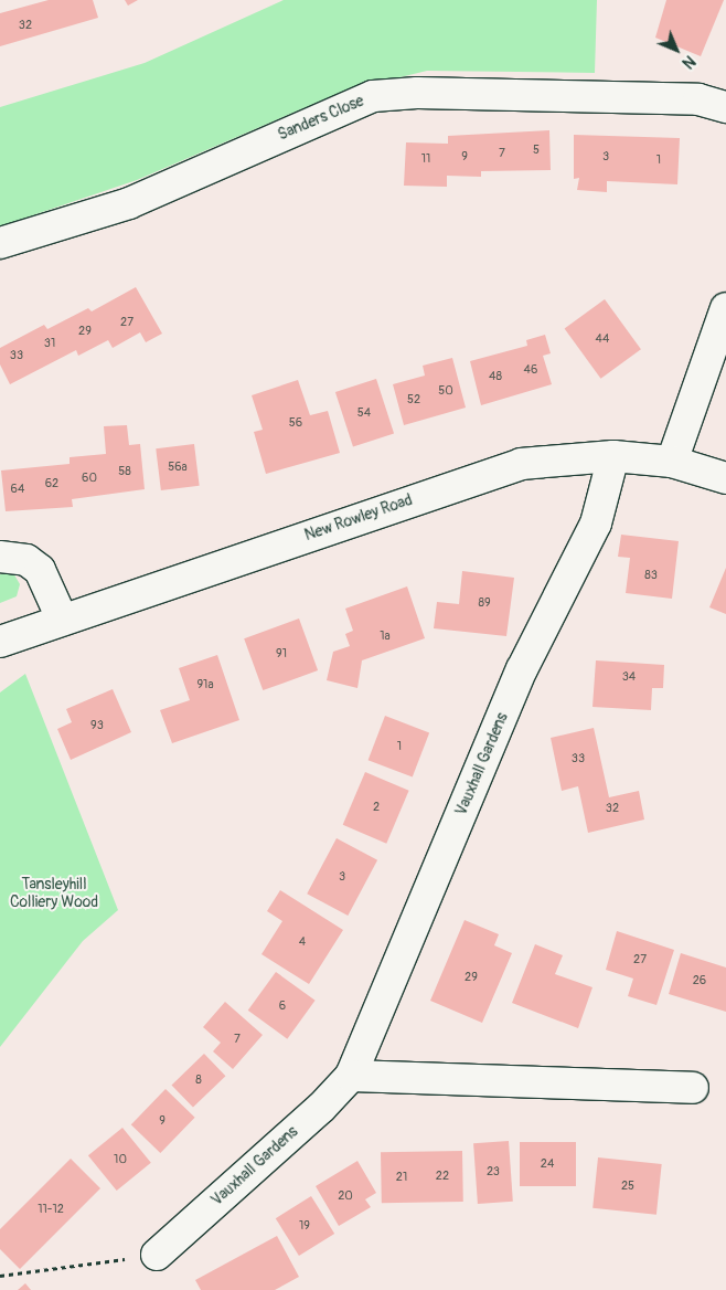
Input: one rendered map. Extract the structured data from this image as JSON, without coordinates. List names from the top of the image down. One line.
{"streets":{"street":["Sanders Close","New Rowley Road","Vauxhall Gardens"]},"crossings":[["New Rowley Road","Vauxhall Gardens"]],"parks":["Tansleyhill Colliery Wood"],"house_numbers":["32","5","7","9","3","11","1","27","29","44","31","33","46","48","50","52","54","56","56a","58","60","62","64","83","89","1a","91","34","91a","93","1","33","2","32","3","4","27","29","26","6","7","8","9","10","24","23","22","21","25","20","11-12","19"],"north":"bottom right"}
